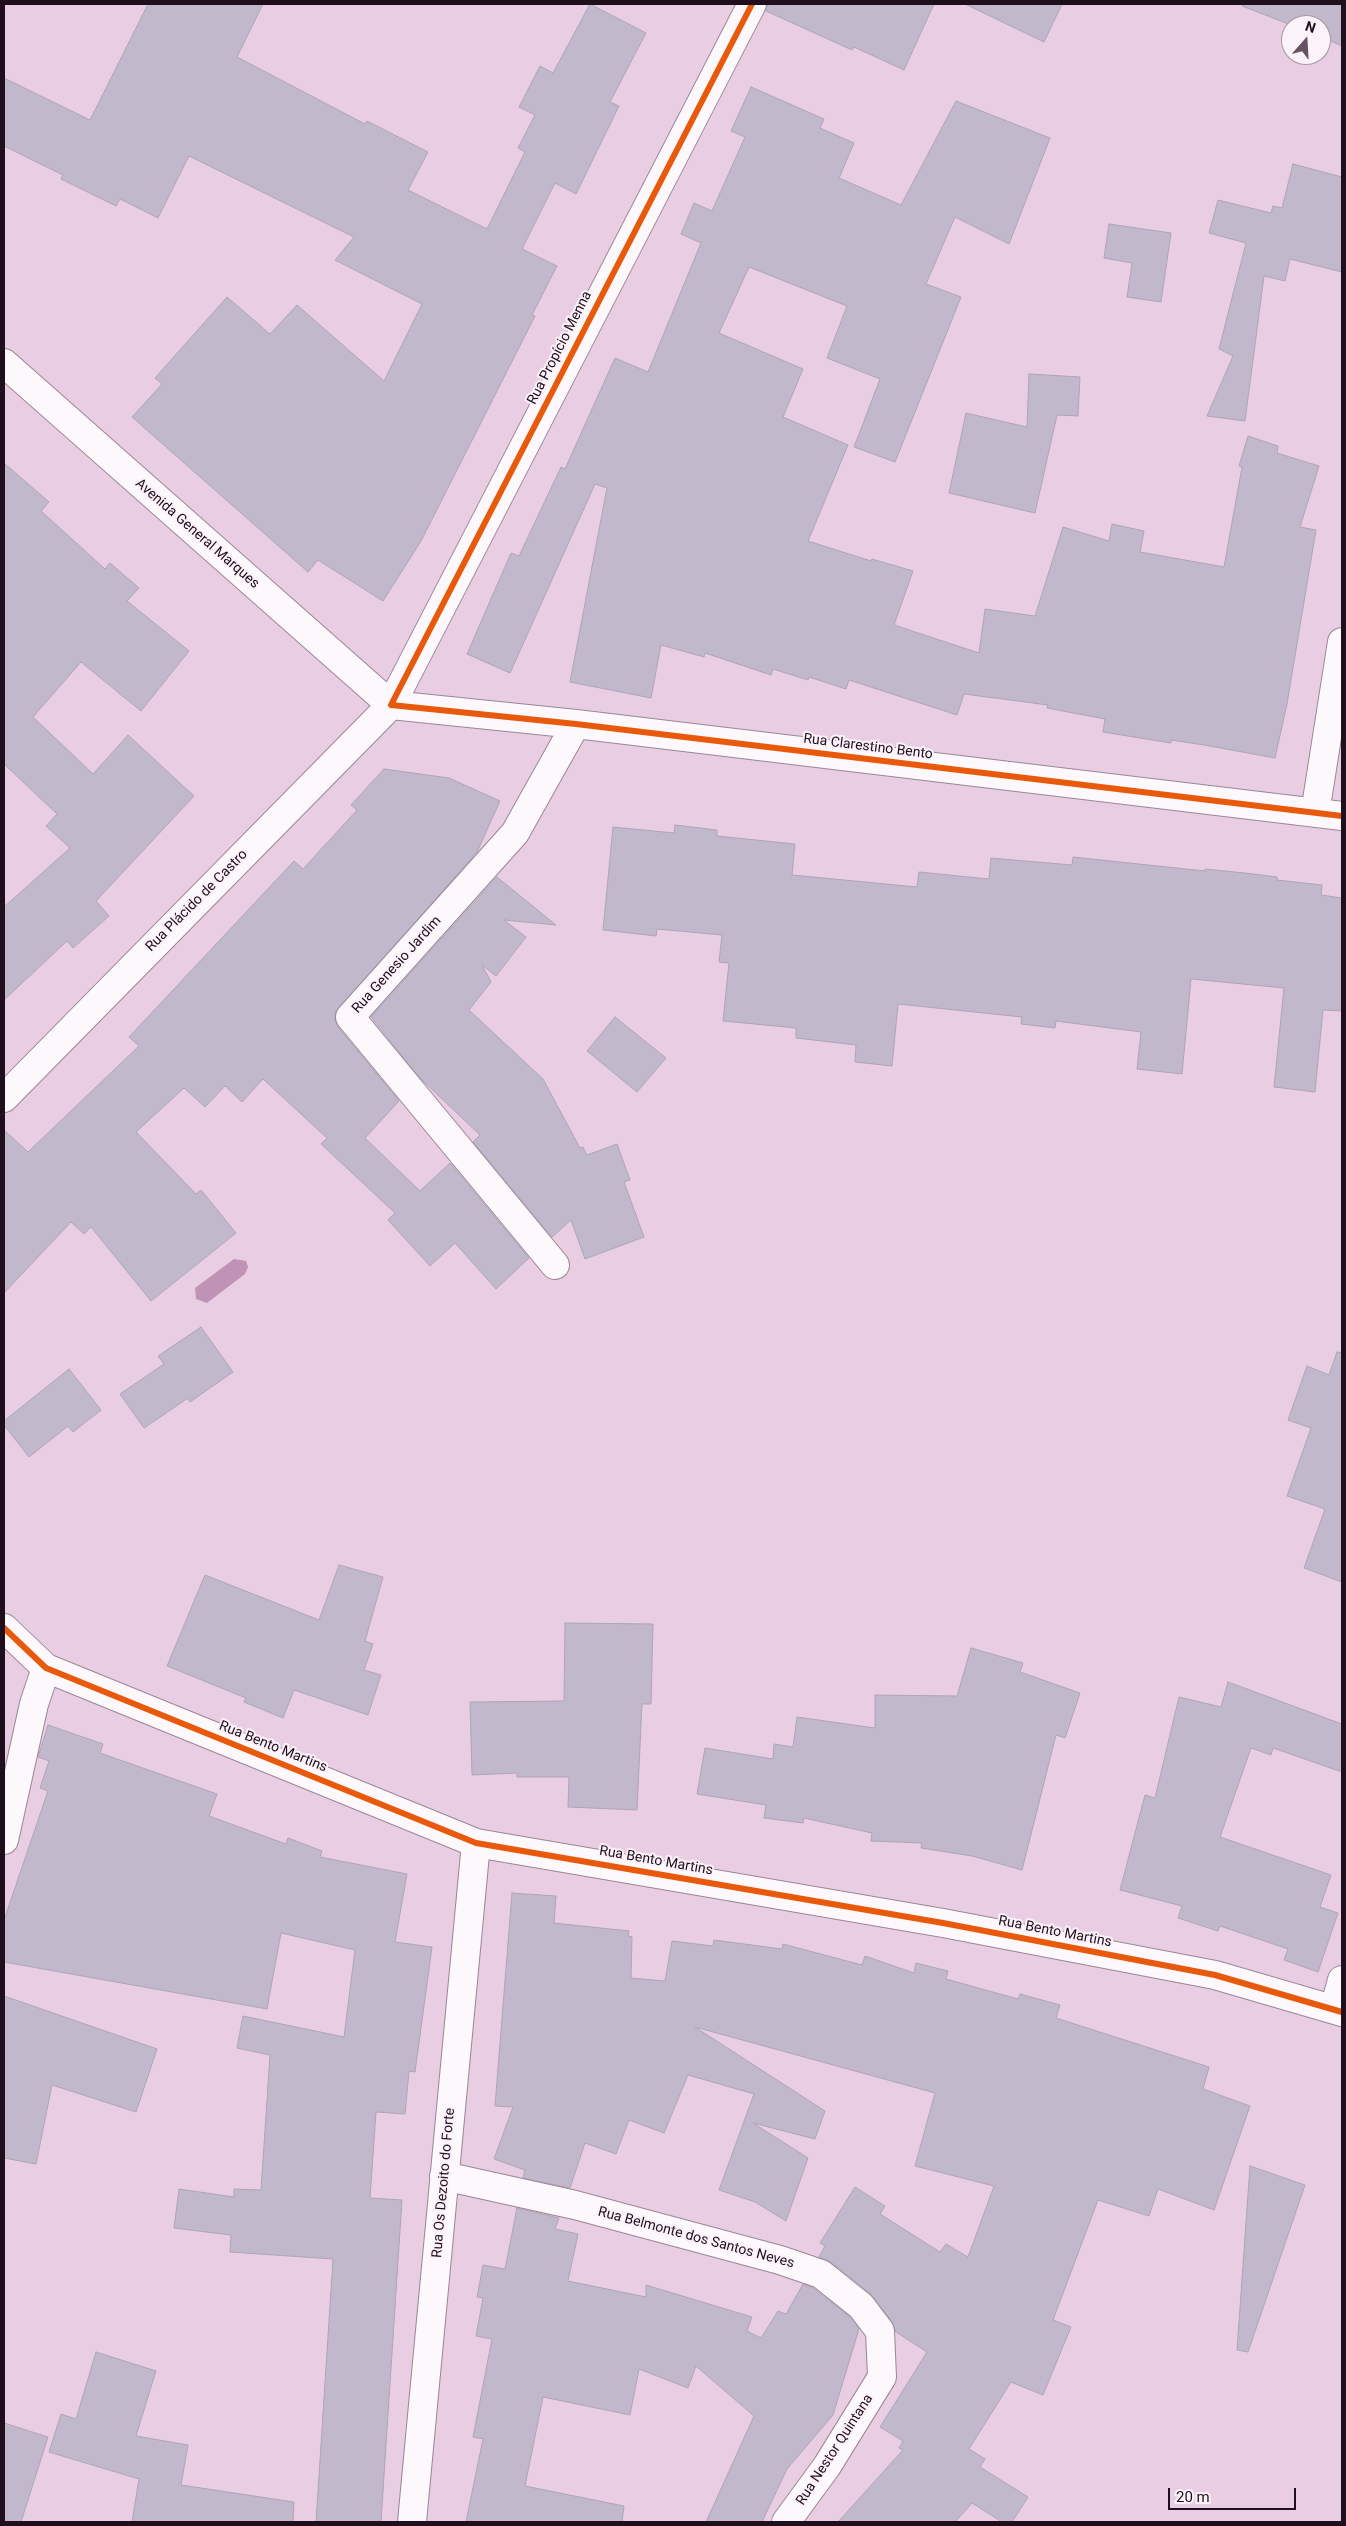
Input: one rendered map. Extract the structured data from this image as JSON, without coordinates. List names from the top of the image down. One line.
{"streets":{"street":["Rua Propício Menna","Avenida General Marques","Rua Clarestino Bento","Rua Plácido de Castro","Rua Genesio Jardim","Rua Bento Martins","Rua Os Dezoito do Forte","Rua Belmonte dos Santos Neves","Rua Nestor Quintana"]},"crossings":[["Rua Propício Menna","Avenida General Marques"],["Rua Propício Menna","Rua Clarestino Bento"],["Rua Propício Menna","Rua Plácido de Castro"],["Avenida General Marques","Rua Clarestino Bento"],["Avenida General Marques","Rua Plácido de Castro"],["Rua Clarestino Bento","Rua Plácido de Castro"],["Rua Clarestino Bento","Rua Genesio Jardim"],["Rua Bento Martins","Rua Os Dezoito do Forte"],["Rua Os Dezoito do Forte","Rua Belmonte dos Santos Neves"],["Rua Belmonte dos Santos Neves","Rua Nestor Quintana"]],"scale_bar":"20 m","north":"top"}
